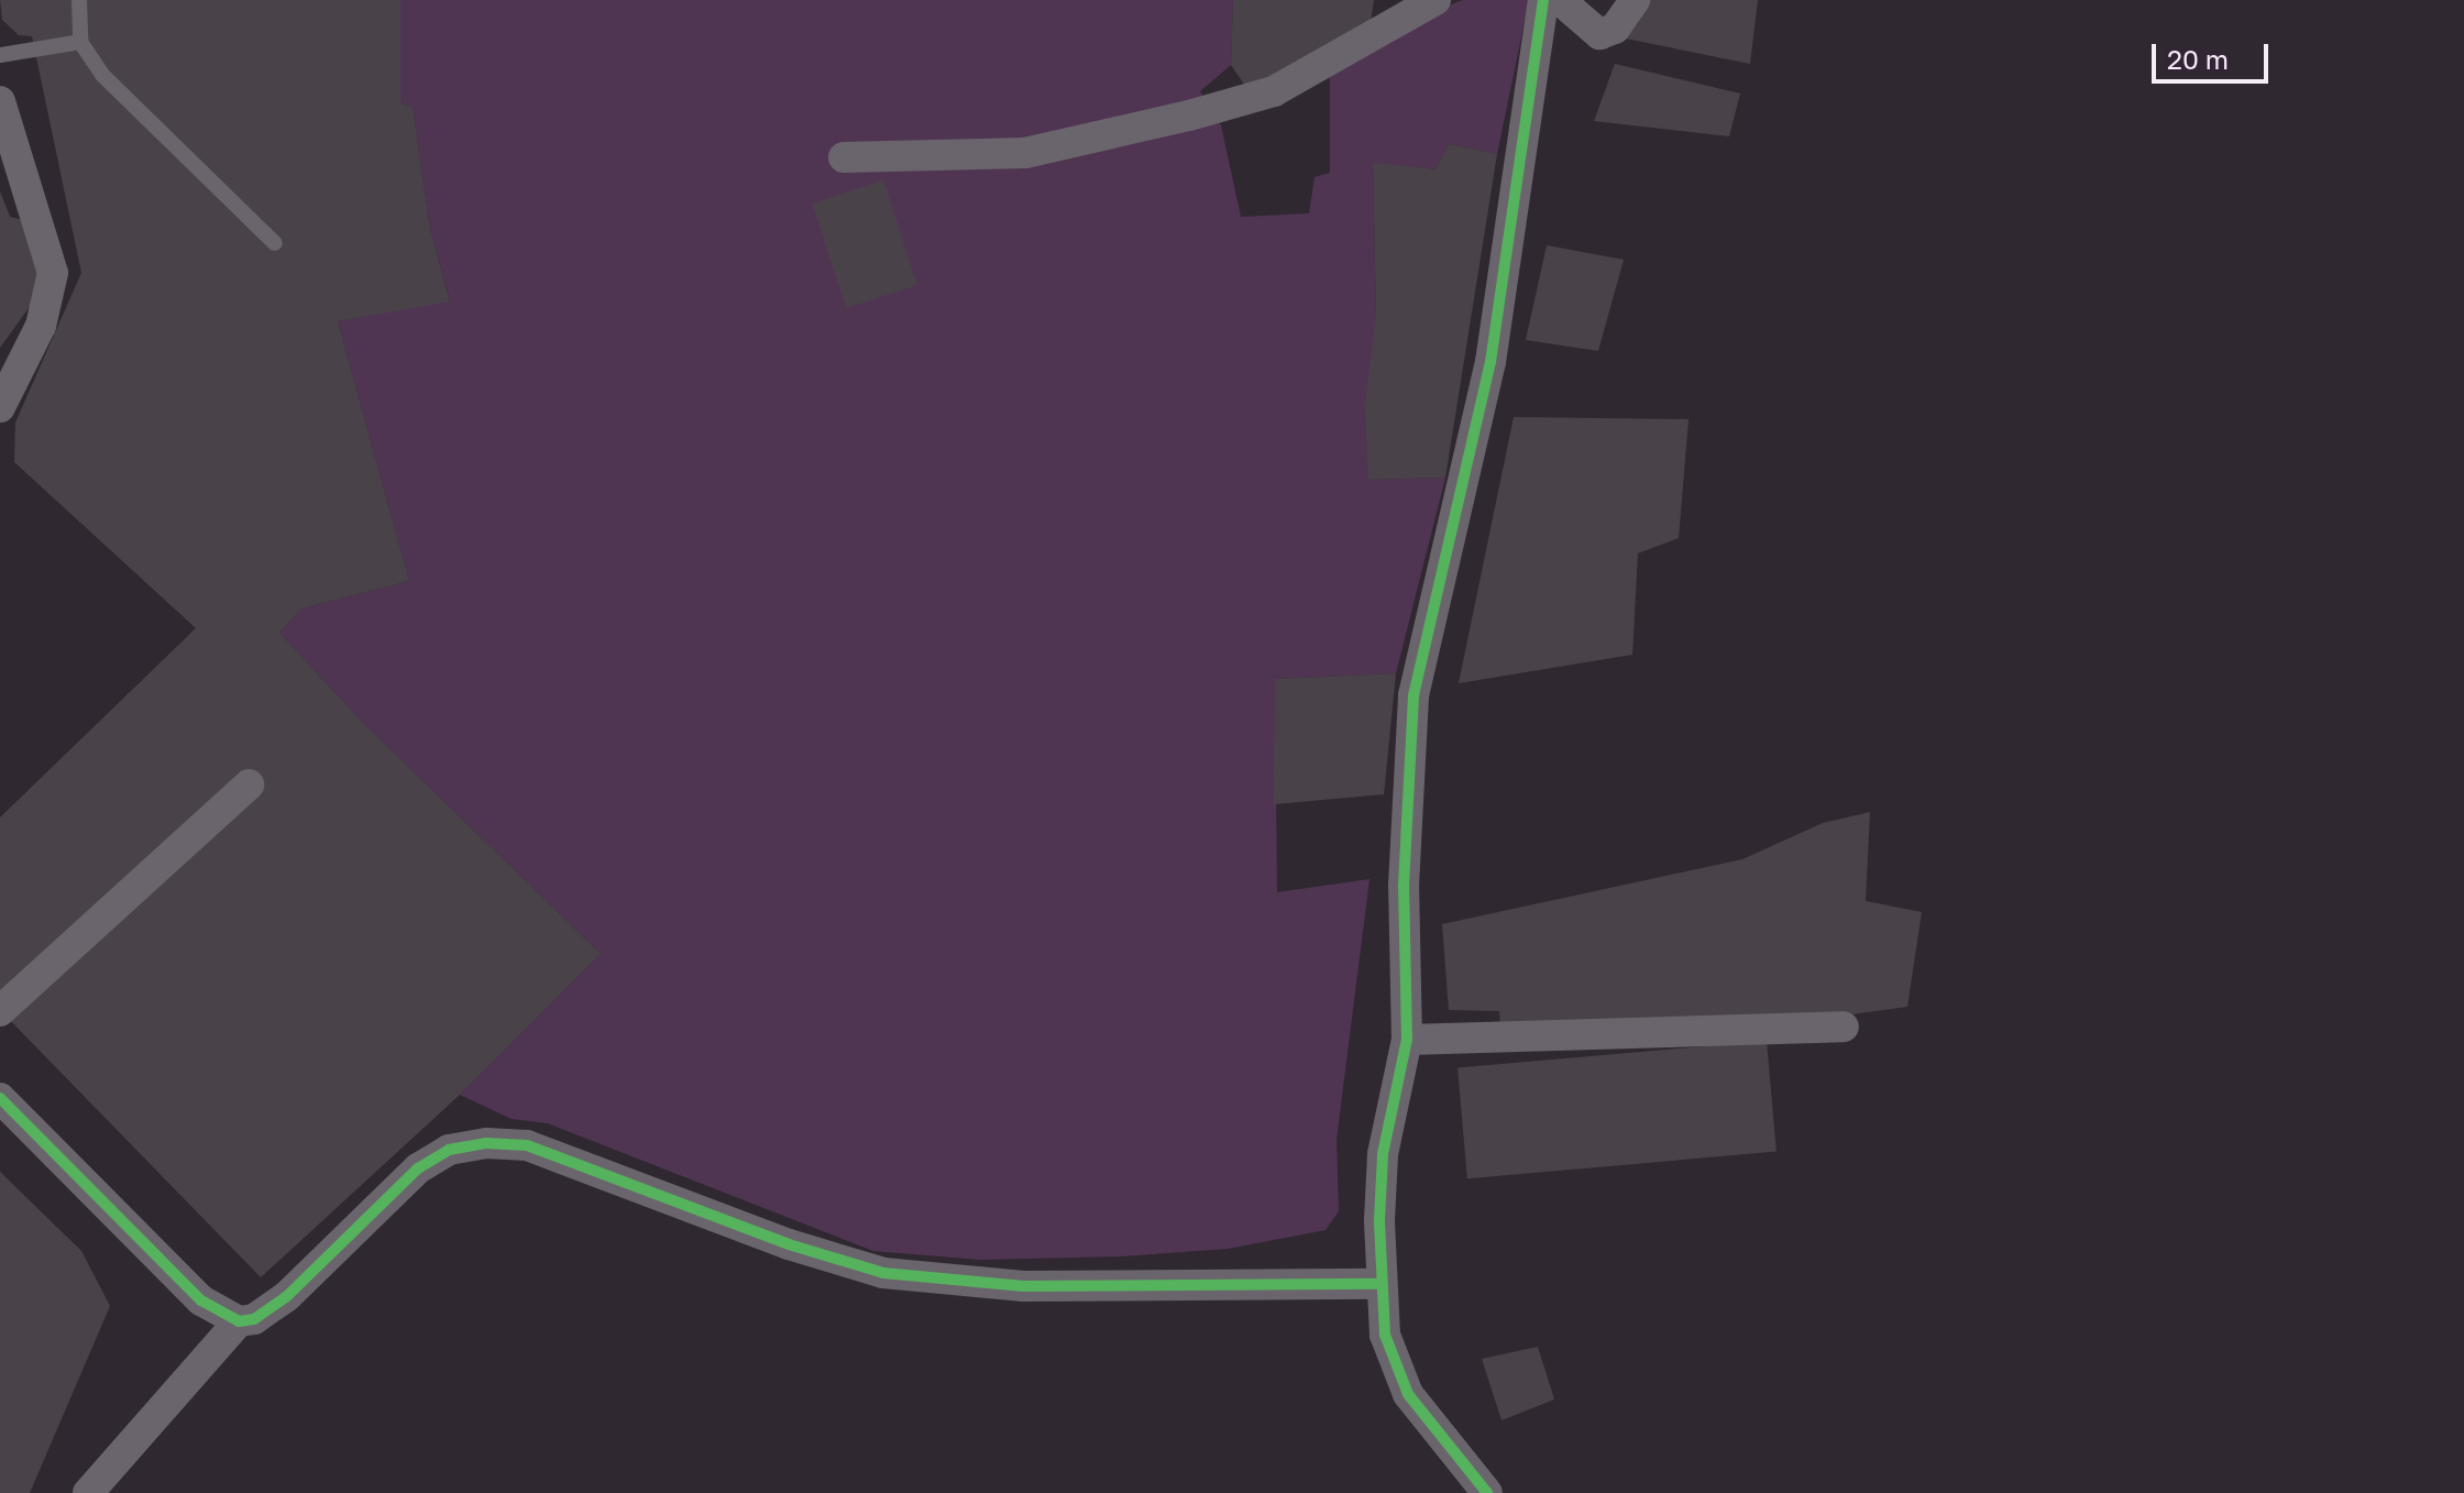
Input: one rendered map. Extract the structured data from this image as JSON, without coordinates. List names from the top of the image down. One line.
{"scale_bar":"20 m"}
